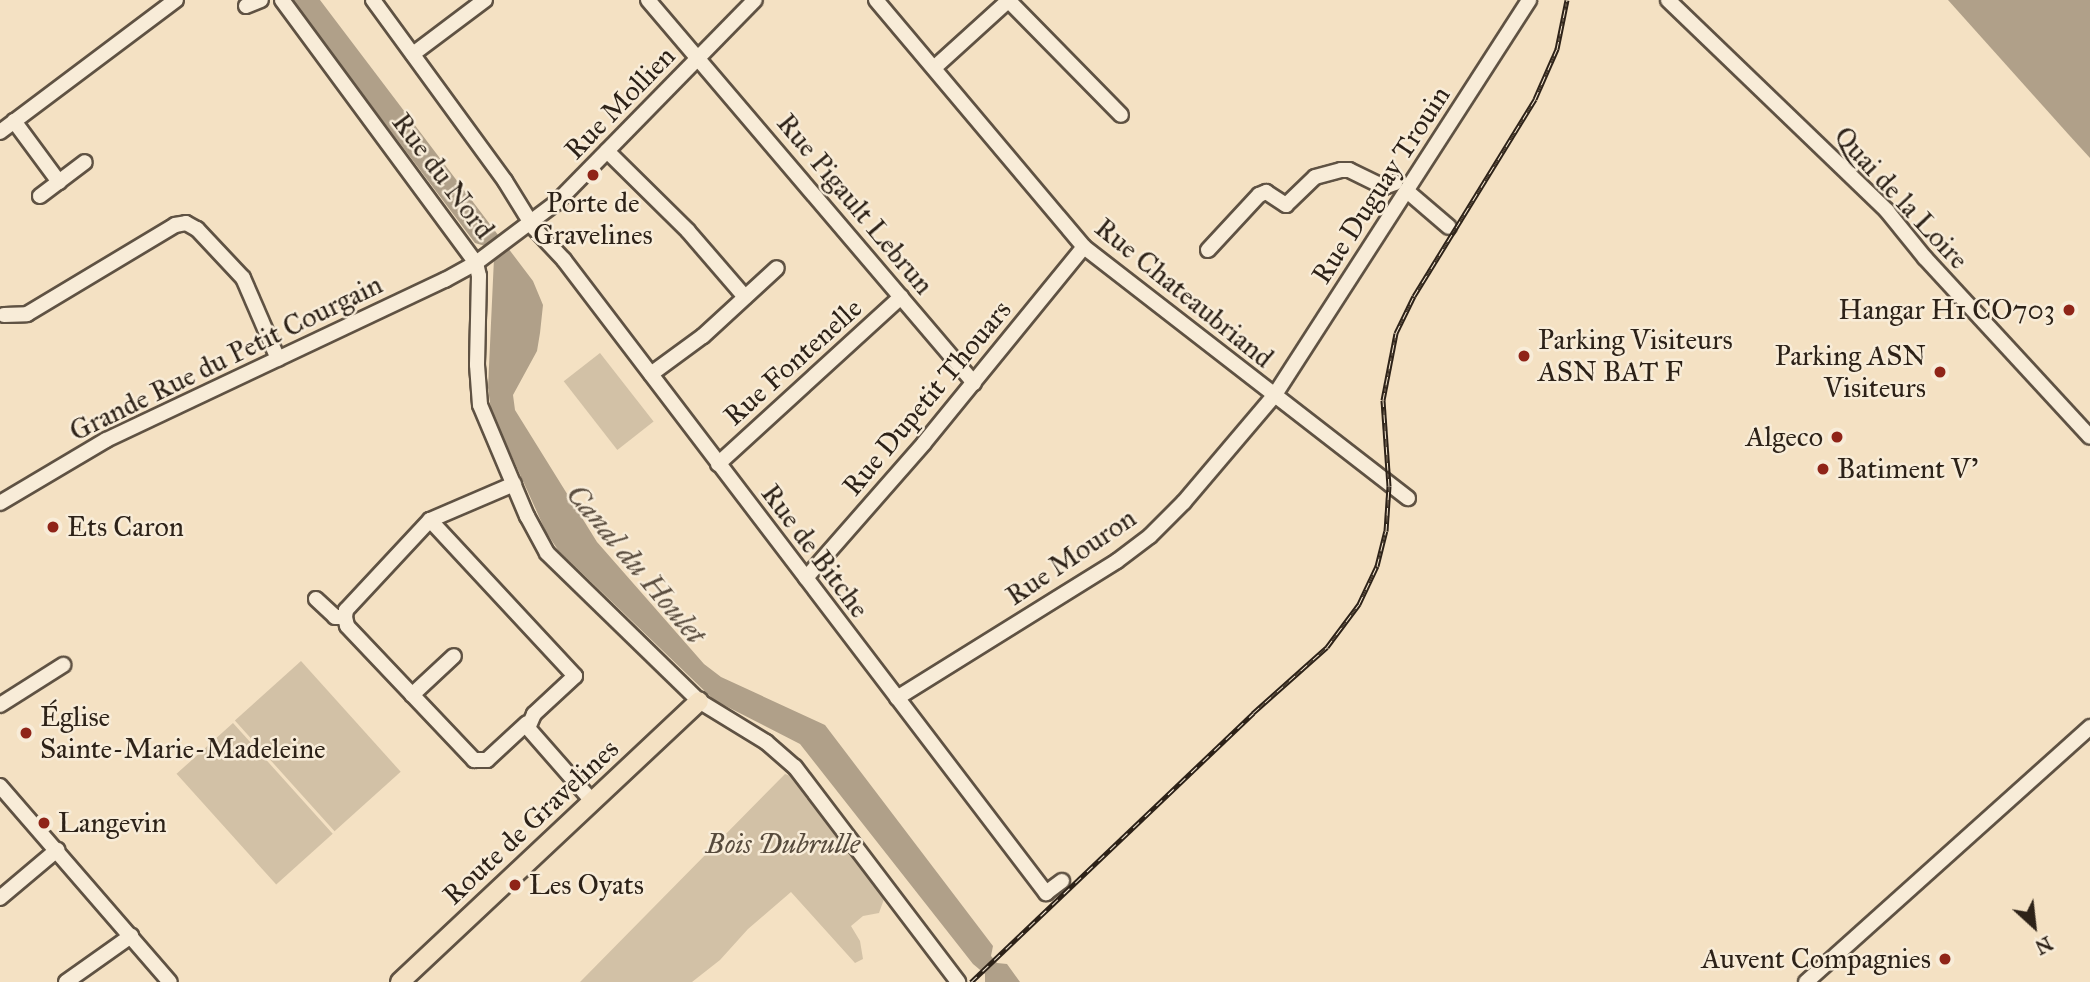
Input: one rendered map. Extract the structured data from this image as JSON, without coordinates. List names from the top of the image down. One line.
{"streets":{"main road":["Route de Gravelines"],"street":["Rue Mollien","Rue du Nord","Rue Duguay Trouin","Quai de la Loire","Rue Pigault Lebrun","Rue Chateaubriand","Grande Rue du Petit Courgain","Rue Fontenelle","Rue Dupetit Thouars","Rue de Bitche","Rue Mouron"]},"crossings":[["Rue Mollien","Rue Pigault Lebrun"],["Rue Mollien","Grande Rue du Petit Courgain"],["Rue Mollien","Rue de Bitche"],["Rue du Nord","Grande Rue du Petit Courgain"],["Rue du Nord","Route de Gravelines"],["Rue Duguay Trouin","Rue Chateaubriand"],["Rue Duguay Trouin","Rue Mouron"],["Rue Pigault Lebrun","Rue Fontenelle"],["Rue Pigault Lebrun","Rue Dupetit Thouars"],["Rue Chateaubriand","Rue Dupetit Thouars"],["Rue Chateaubriand","Rue Mouron"],["Rue Fontenelle","Rue de Bitche"],["Rue Dupetit Thouars","Rue de Bitche"],["Rue de Bitche","Rue Mouron"]],"water":["Canal du Houlet"],"parks":["Bois Dubrulle"],"places":["Porte de Gravelines","Hangar H1 CO703","Parking Visiteurs ASN BAT F","Parking ASN Visiteurs","Algeco","Batiment V'","Ets Caron","Église Sainte-Marie-Madeleine","Langevin","Les Oyats","Auvent Compagnies"],"north":"bottom right"}
